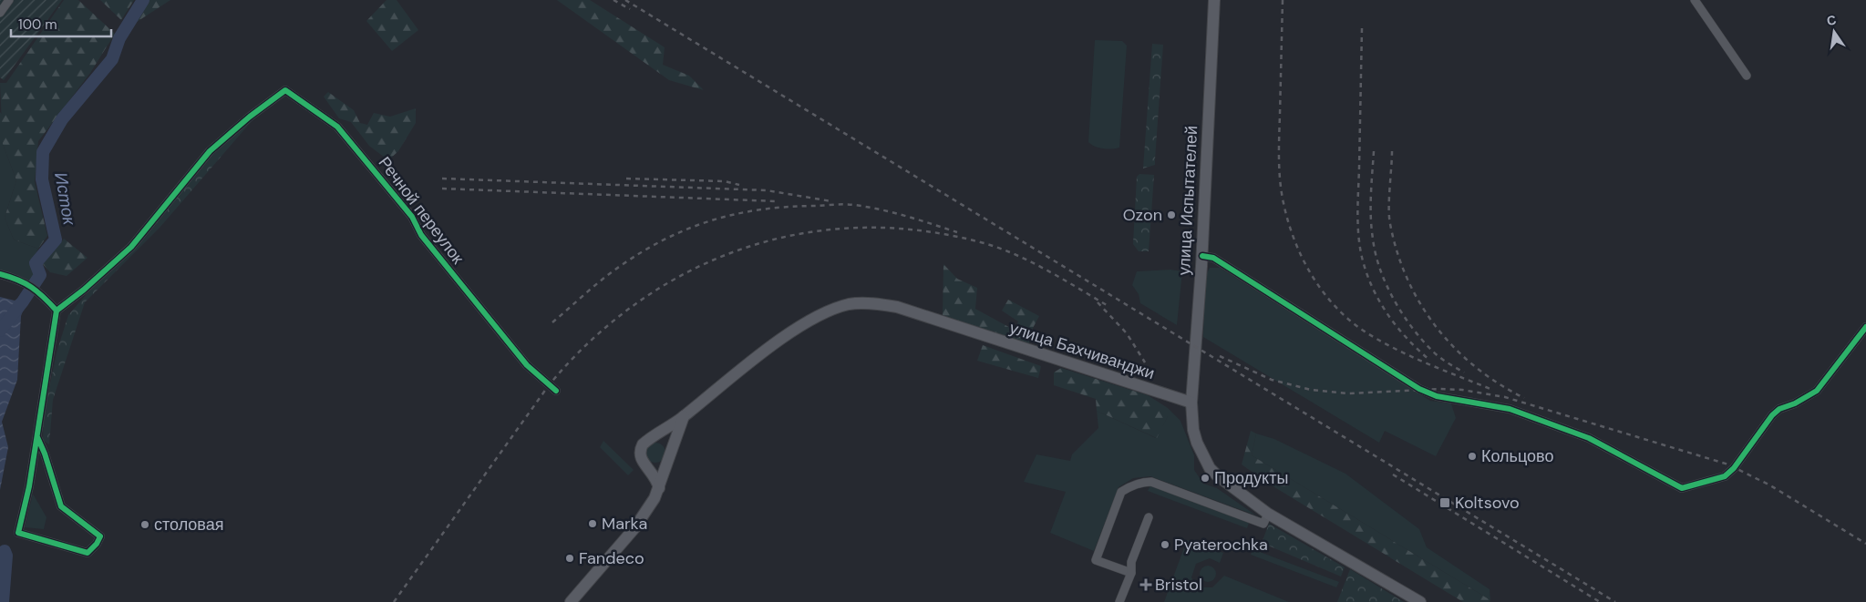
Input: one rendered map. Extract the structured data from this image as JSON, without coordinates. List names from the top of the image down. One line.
{"streets":{"main road":["улица Испытателей","улица Бахчиванджи"],"street":["Речной переулок"]},"crossings":[["улица Испытателей","улица Бахчиванджи"]],"water":["Исток"],"places":{"other":["Ozon","Кольцово","Продукты","Marka","столовая","Pyaterochka","Fandeco"],"transit":["Koltsovo"],"health":["Bristol"]},"scale_bar":"100 m","north":"top"}
